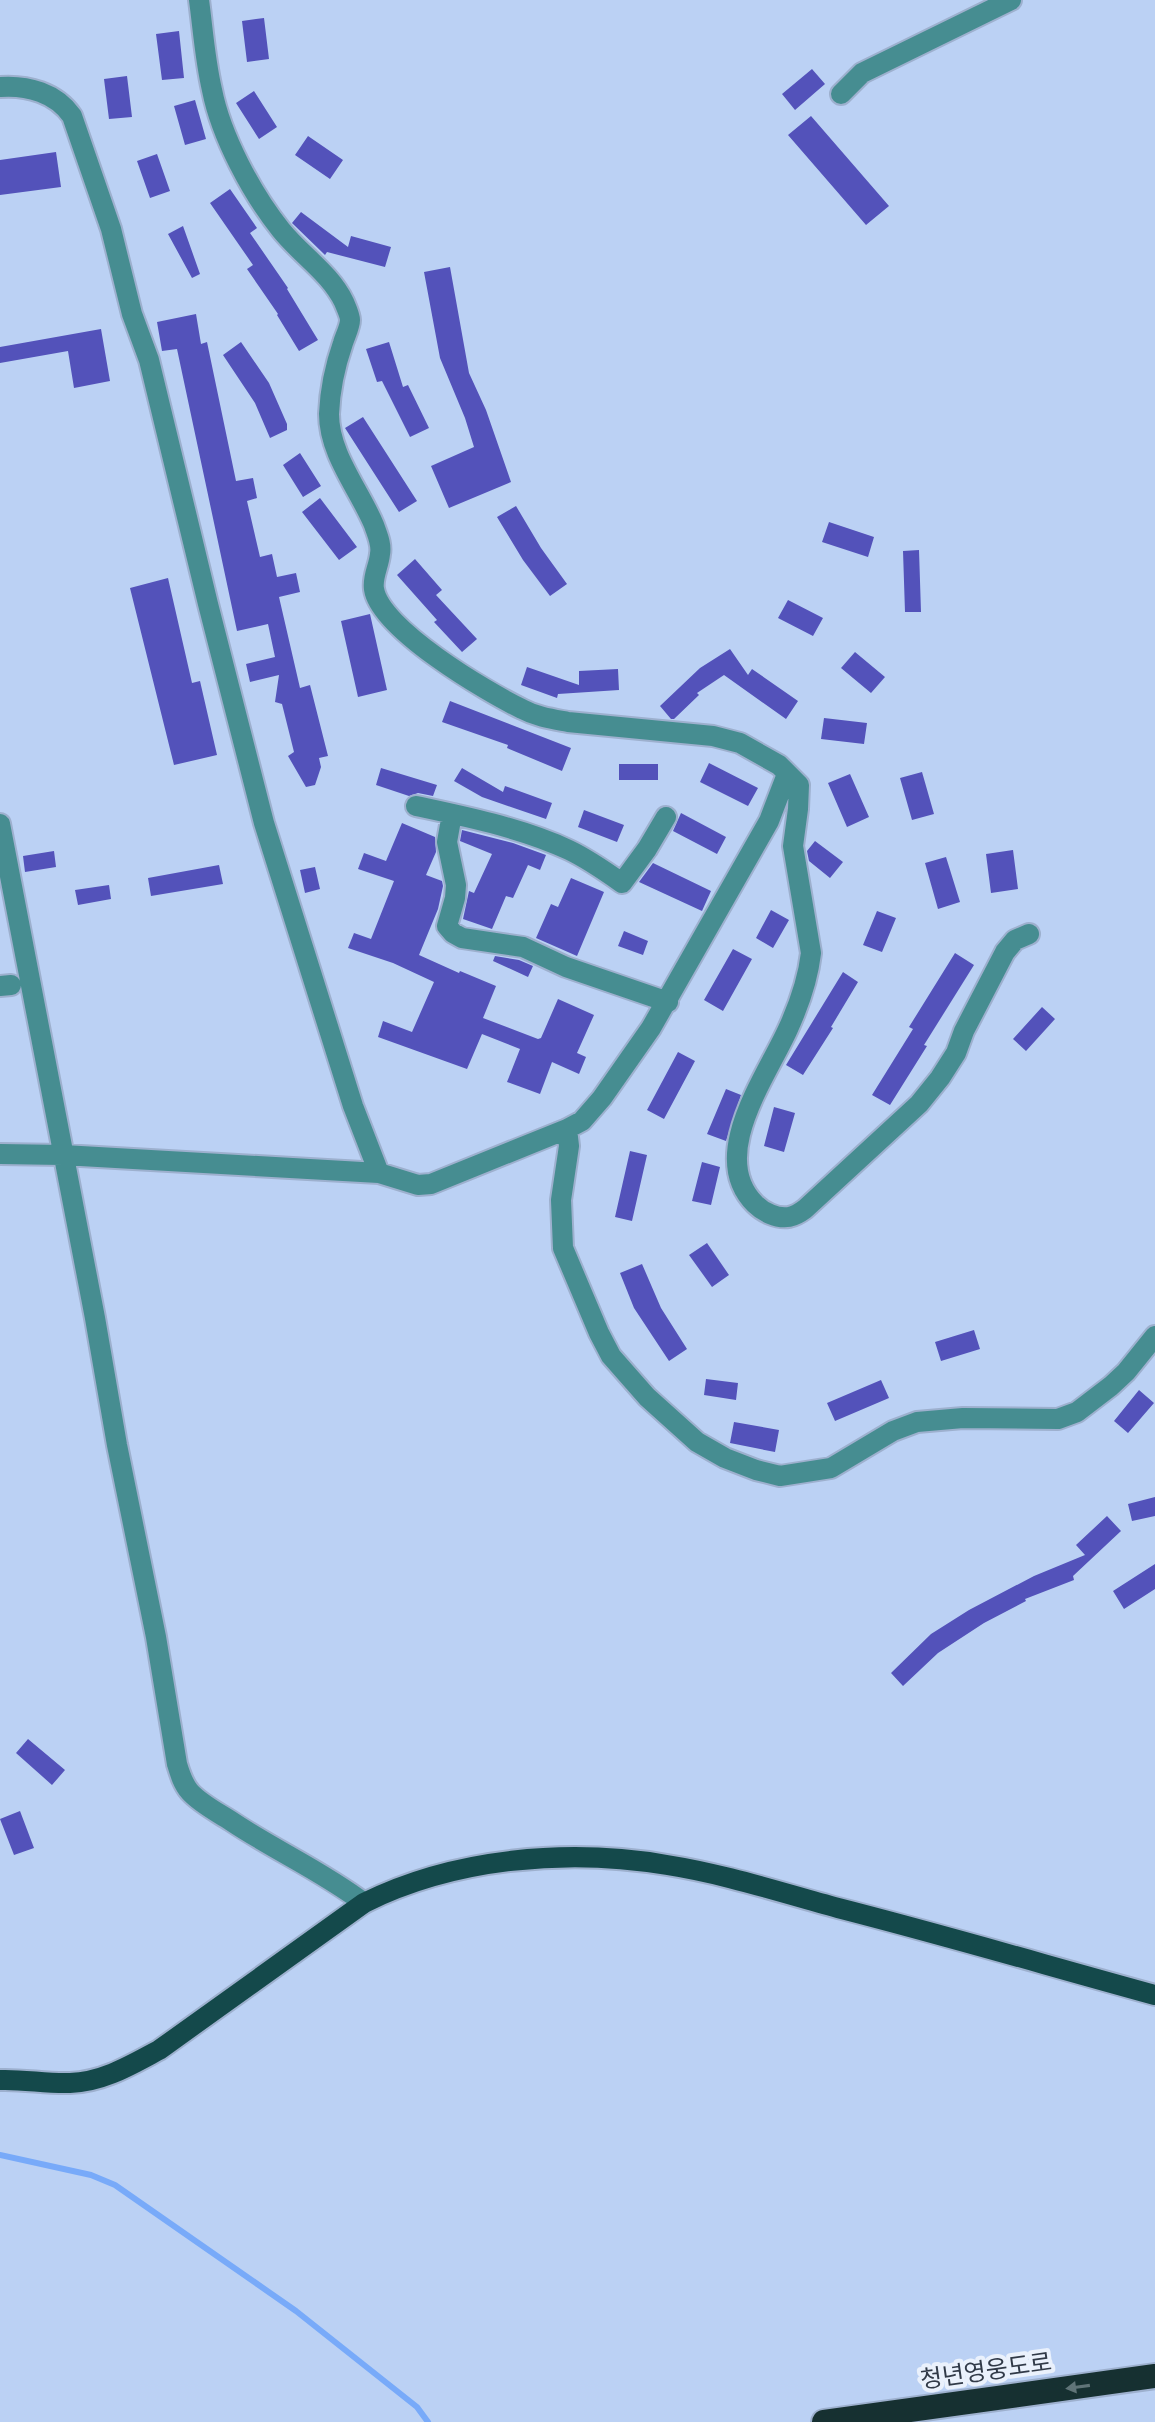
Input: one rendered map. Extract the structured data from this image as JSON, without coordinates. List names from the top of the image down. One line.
{"streets":{"highway":["청년영웅도로"]},"one_way":["청년영웅도로"]}
